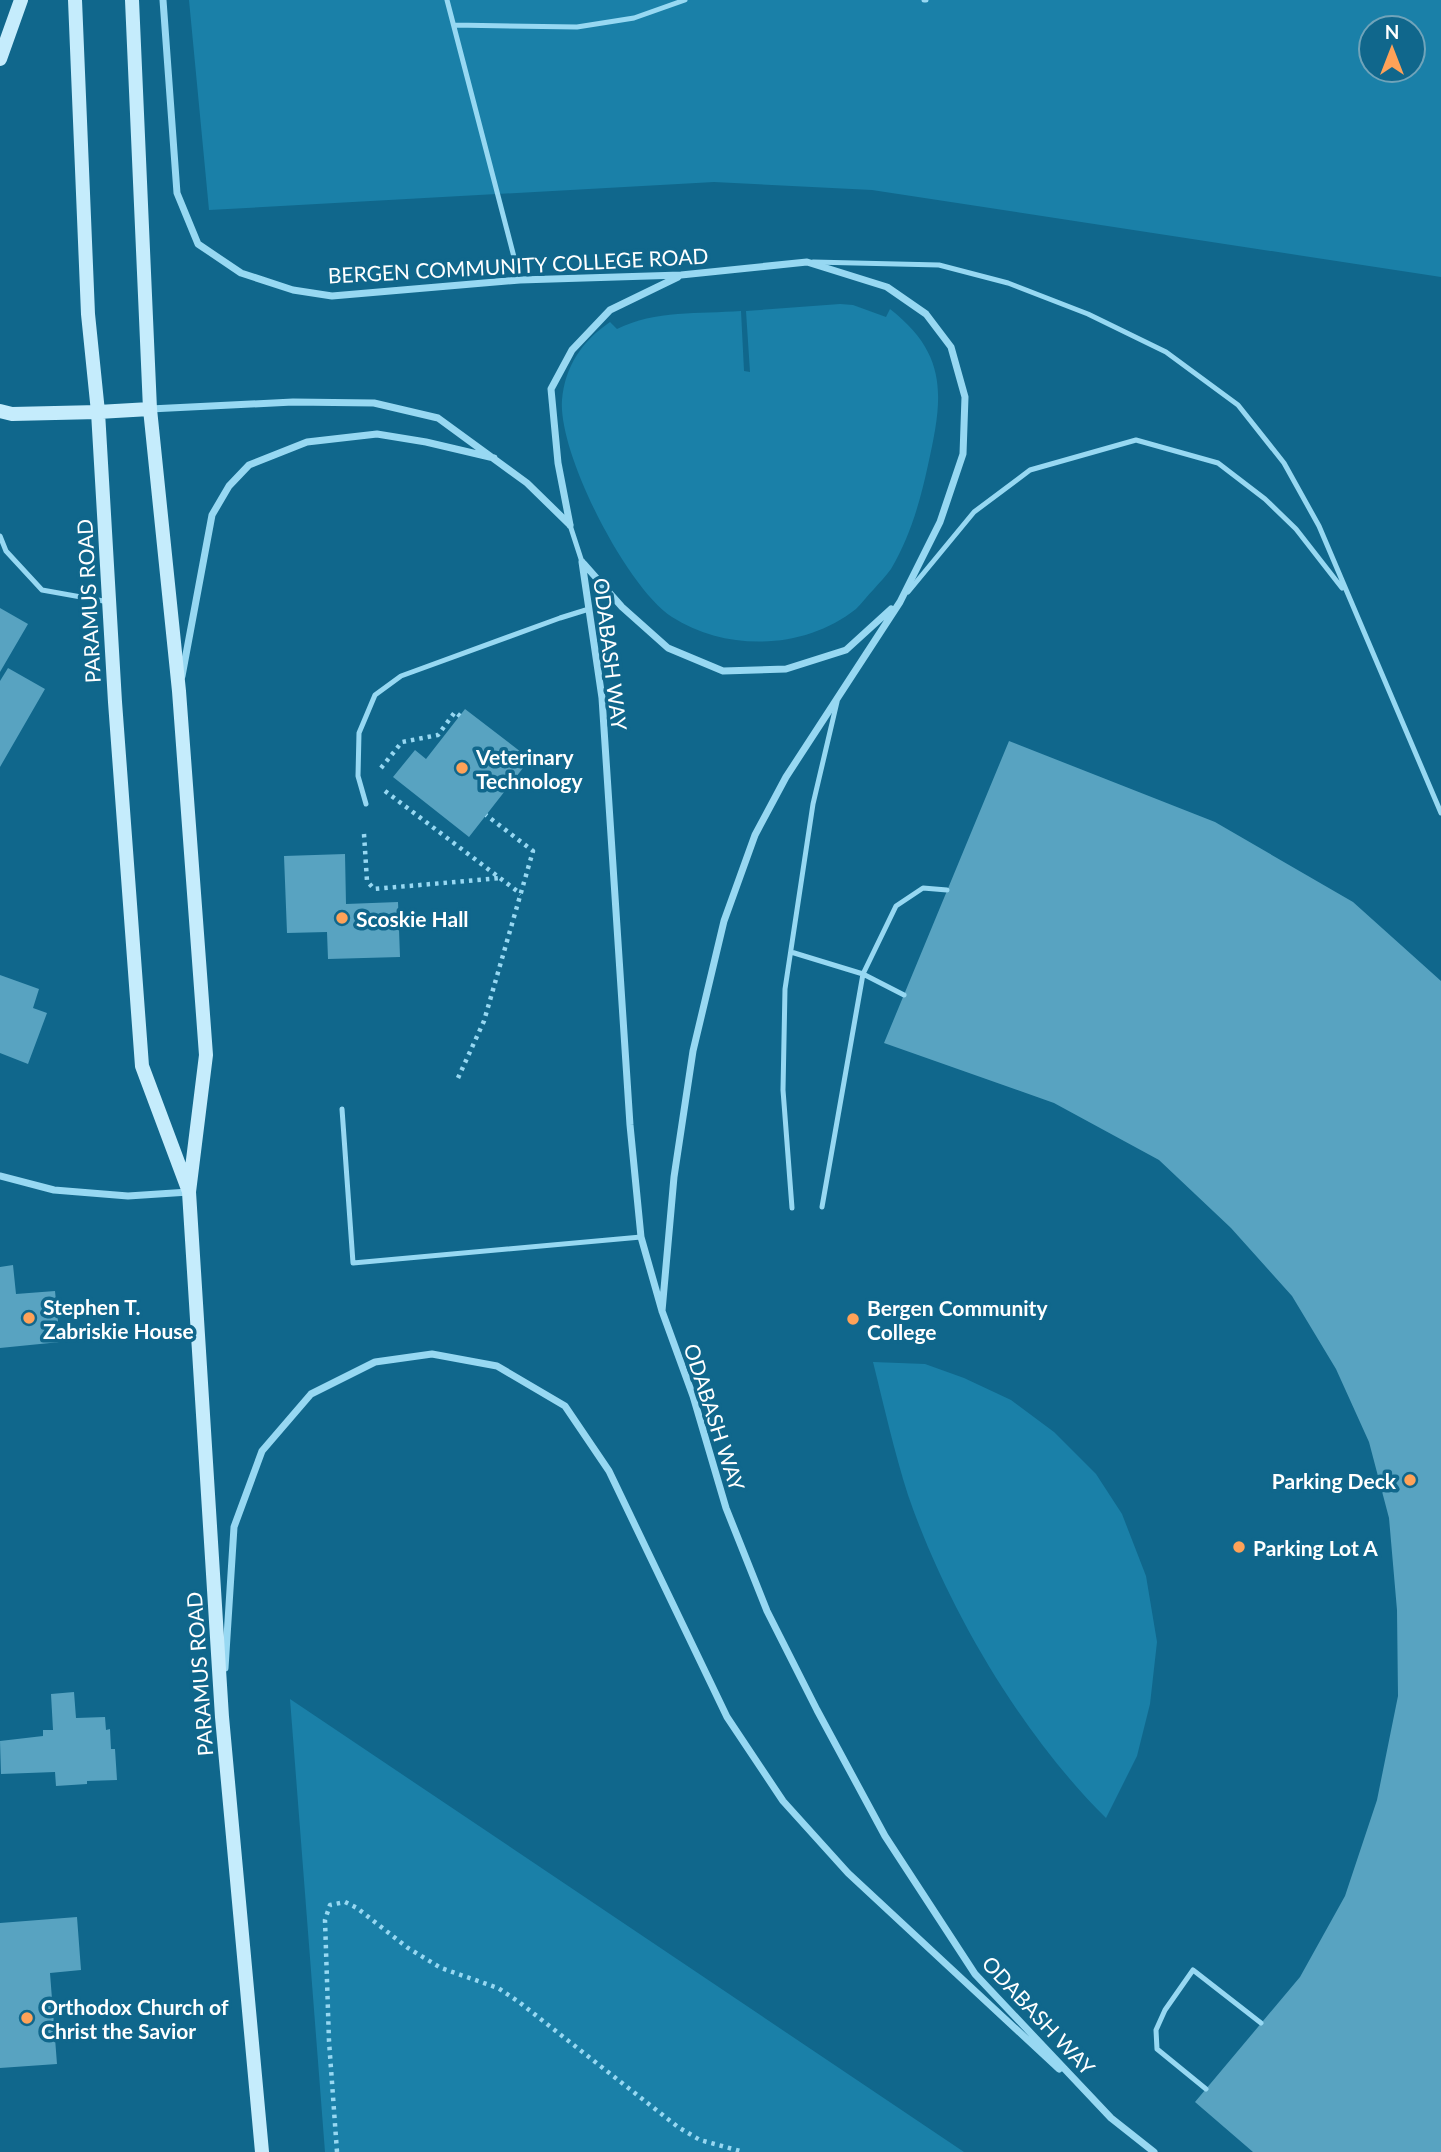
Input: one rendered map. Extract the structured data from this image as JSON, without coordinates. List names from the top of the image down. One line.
{"streets":{"main road":["PARAMUS ROAD"],"street":["BERGEN COMMUNITY COLLEGE ROAD","ODABASH WAY"]},"places":["Veterinary Technology","Scoskie Hall","Stephen T. Zabriskie House","Bergen Community College","Parking Deck","Parking Lot A","Orthodox Church of Christ the Savior"],"north":"top"}
